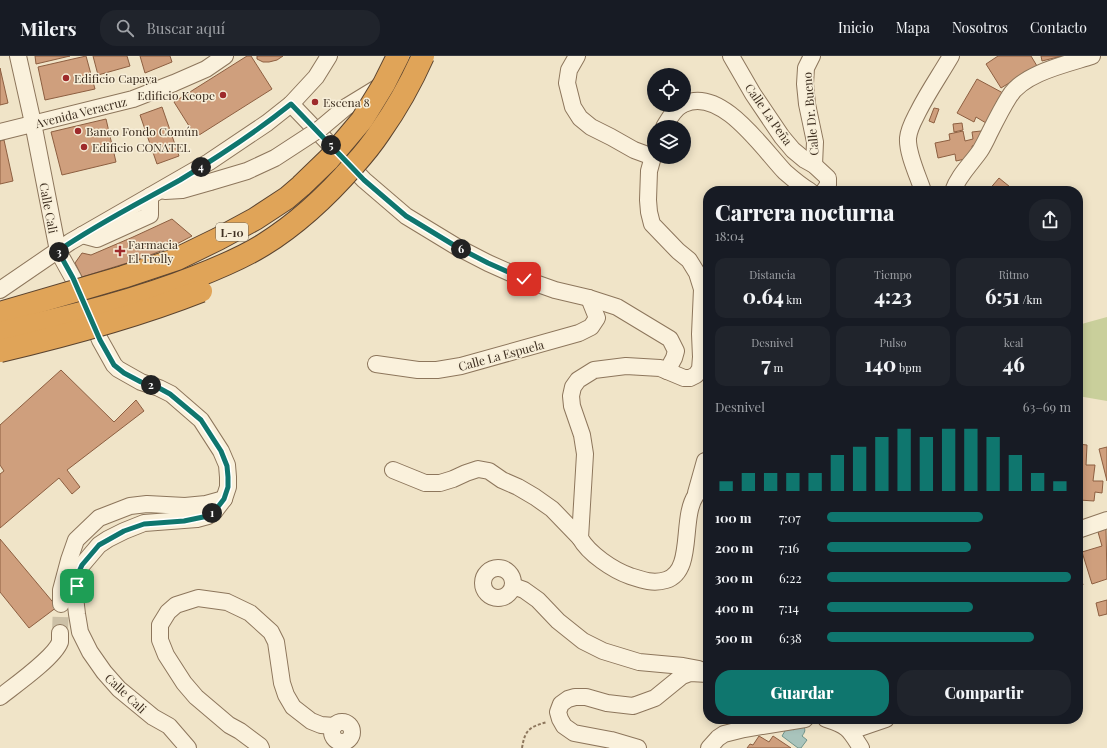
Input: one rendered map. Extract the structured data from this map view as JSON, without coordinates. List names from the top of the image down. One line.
{"streets":{"highway":["L-10"],"street":["Avenida Veracruz","Calle La Peña","Calle Dr. Bueno","Calle Cali","Calle La Espuela"]},"crossings":[["Avenida Veracruz","Calle Cali"],["Calle La Peña","Calle Dr. Bueno"]],"places":{"other":["Edificio Capaya","Edificio Keope","Escena 8","Banco Fondo Común","Edificio CONATEL"],"health":["Farmacia El Trolly"]},"page":{"header":"Milers","search":"Buscar aquí","nav":["Inicio","Mapa","Nosotros","Contacto"],"pins":["5","4","6","3","2","1"],"heading":["Carrera nocturna","18:04"],"stats":[["Distancia","0.64 km"],["Tiempo","4:23"],["Ritmo","6:51 /km"],["Desnivel","7 m"],["Pulso","140 bpm"],["kcal","46"]],"chart":["Desnivel","63–69 m"],"list":[{"name":"100 m","note":"7:07"},{"name":"200 m","note":"7:16"},{"name":"300 m","note":"6:22"},{"name":"400 m","note":"7:14"},{"name":"500 m","note":"6:38"}],"buttons":["Guardar","Compartir"]}}
